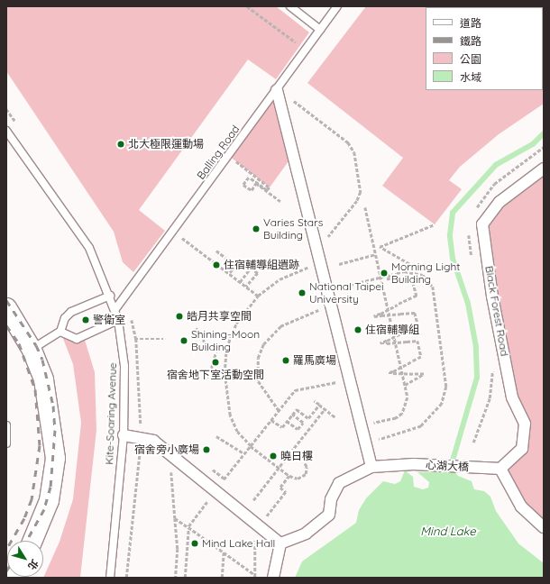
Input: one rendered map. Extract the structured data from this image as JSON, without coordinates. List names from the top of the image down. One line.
{"streets":{"street":["Black Forest Road","心湖大橋"],"lane":["Balling Road","Kite-Soaring Avenue"]},"crossings":[["Balling Road","Kite-Soaring Avenue"],["Black Forest Road","心湖大橋"]],"water":["Mind Lake"],"places":["北大極限運動場","Varies Stars Building","住宿輔導組遺跡","Morning Light Building","National Taipei University","皓月共享空間","警衛室","住宿輔導組","Shining-Moon Building","羅馬廣場","宿舍地下室活動空間","宿舍旁小廣場","曉日樓","Mind Lake Hall"],"legend":["道路","鐵路","公園","水域"],"north":"bottom right"}
